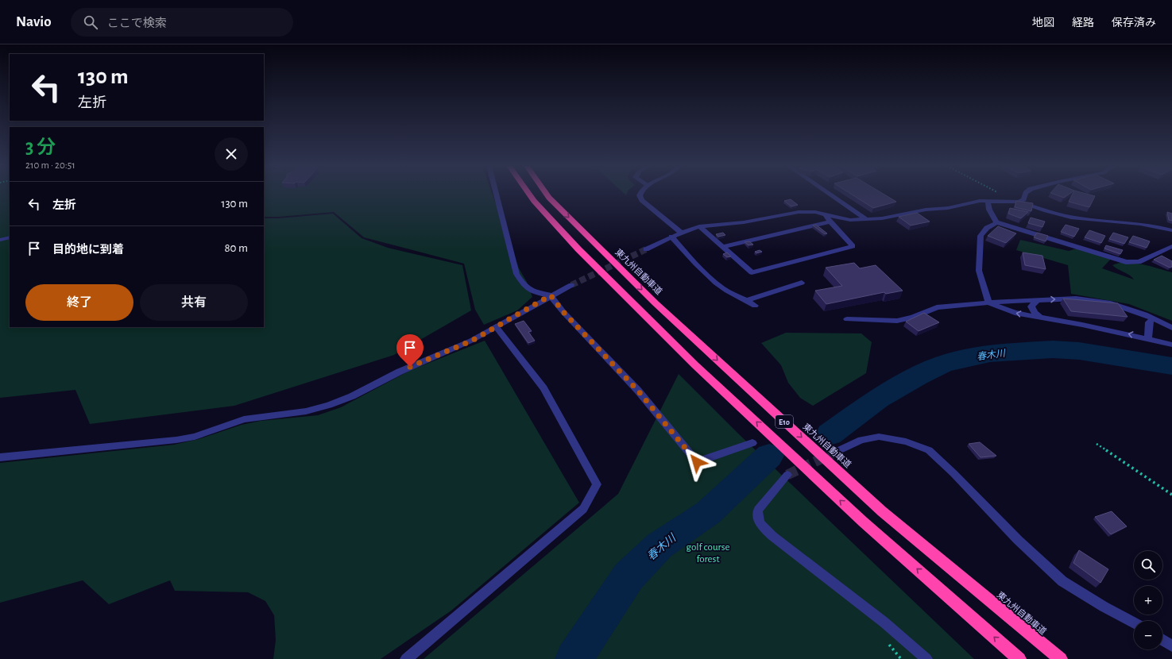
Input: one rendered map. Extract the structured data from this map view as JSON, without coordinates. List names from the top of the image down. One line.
{"streets":{"highway":["東九州自動車道","E10"]},"water":["春木川"],"parks":["golf course forest"],"page":{"header":"Navio","search":"ここで検索","nav":["地図","経路","保存済み"],"turn":["130 m","左折"],"heading":["3 分","210 m · 20:51"],"list":[{"name":"左折","value":"130 m"},{"name":"目的地に到着","value":"80 m"}],"buttons":["終了","共有"],"map_buttons":["+","−"]}}
